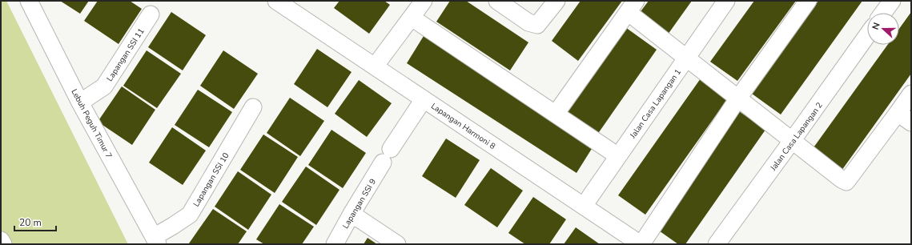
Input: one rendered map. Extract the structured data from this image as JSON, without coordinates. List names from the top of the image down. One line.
{"streets":{"street":["Lapangan SSI 11","Jalan Casa Lapangan 1","Lebuh Peguh Timur 7","Lapangan Harmoni 8","Jalan Casa Lapangan 2","Lapangan SSI 10","Lapangan SSI 9"]},"crossings":[["Lapangan SSI 11","Lebuh Peguh Timur 7"],["Jalan Casa Lapangan 1","Lapangan Harmoni 8"],["Lebuh Peguh Timur 7","Lapangan SSI 10"],["Lapangan Harmoni 8","Lapangan SSI 9"]],"scale_bar":"20 m","north":"left"}
